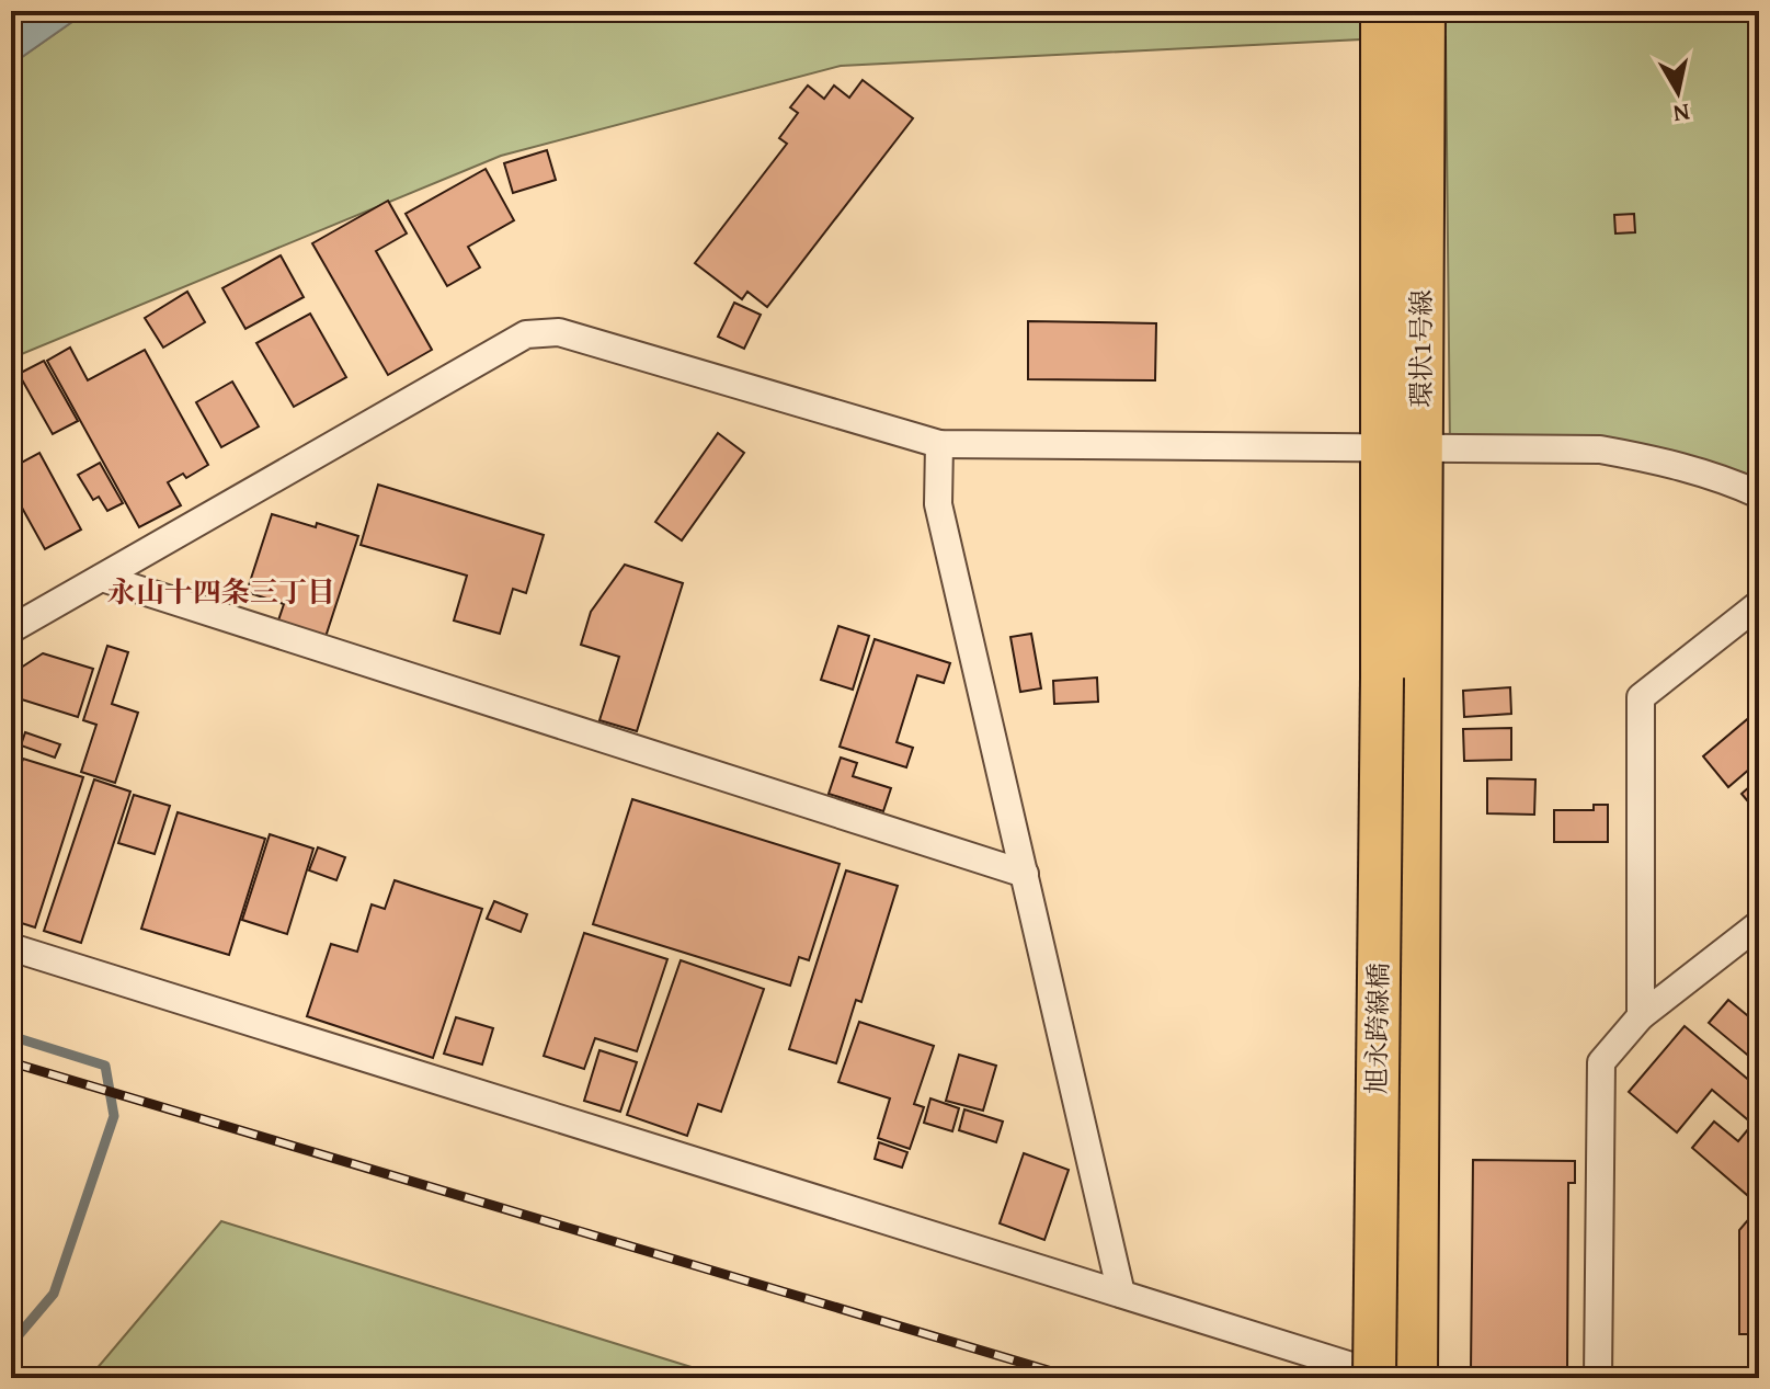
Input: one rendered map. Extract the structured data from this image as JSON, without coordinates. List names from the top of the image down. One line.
{"streets":{"main road":["環状1号線","旭永跨線橋"]},"crossings":[["環状1号線","旭永跨線橋"]],"districts":["永山十四条三丁目"],"north":"bottom"}
